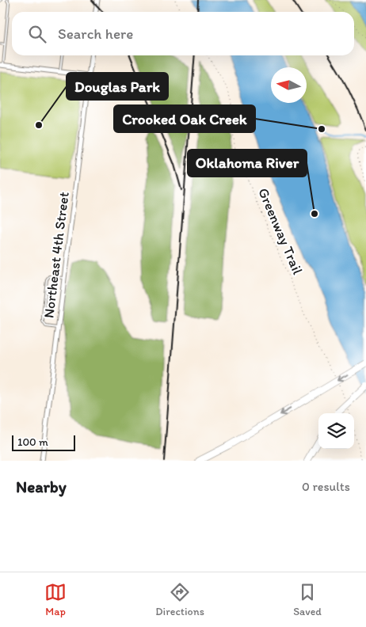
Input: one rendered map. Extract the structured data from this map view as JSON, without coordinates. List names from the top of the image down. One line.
{"streets":{"street":["Northeast 4th Street"],"path":["Greenway Trail"]},"places":["Douglas Park","Crooked Oak Creek","Oklahoma River"],"scale_bar":"100 m","north":"left","page":{"search":"Search here","scale":"100 m","heading":["Nearby","0 results"],"nav":["Map","Directions","Saved"]}}
